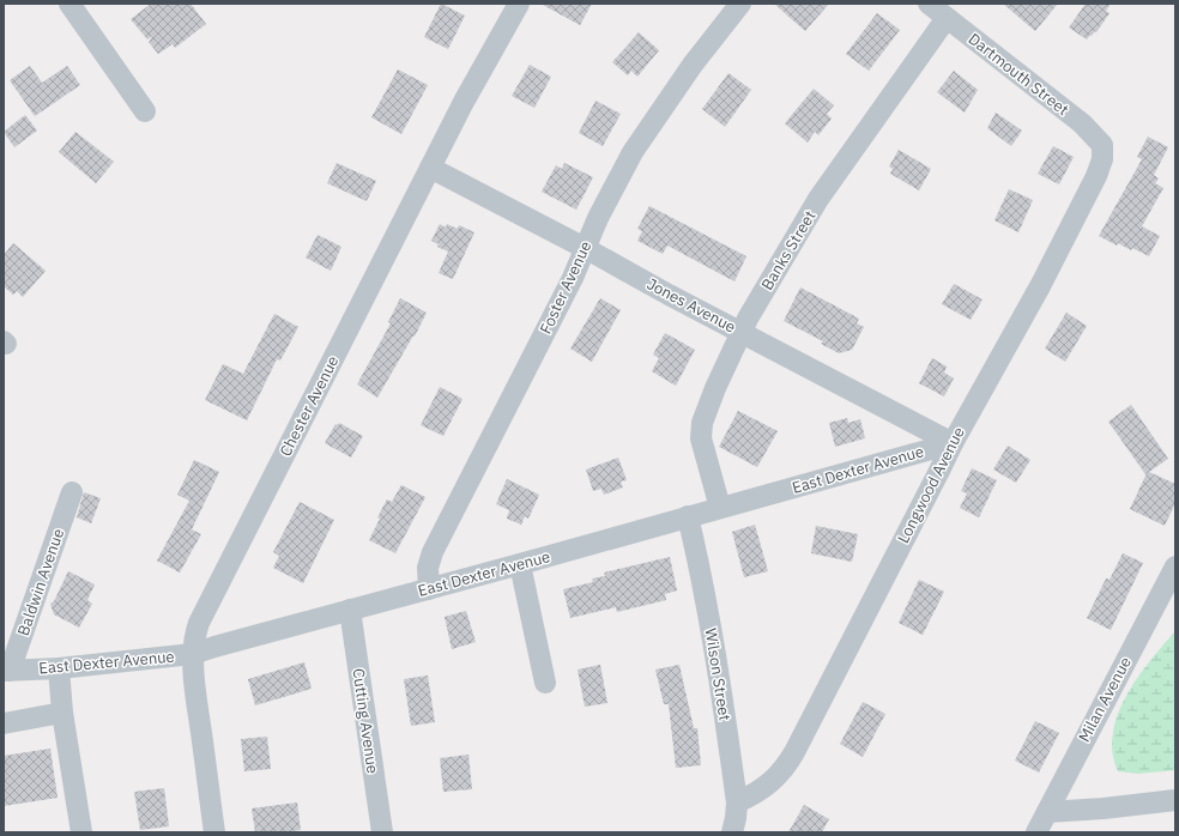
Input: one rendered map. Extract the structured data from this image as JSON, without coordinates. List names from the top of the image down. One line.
{"streets":{"street":["Dartmouth Street","Banks Street","Foster Avenue","Jones Avenue","Chester Avenue","East Dexter Avenue","Longwood Avenue","Baldwin Avenue","Wilson Street","Milan Avenue","Cutting Avenue"]},"crossings":[["Dartmouth Street","Banks Street"],["Dartmouth Street","Longwood Avenue"],["Banks Street","Jones Avenue"],["Banks Street","East Dexter Avenue"],["Foster Avenue","Jones Avenue"],["Foster Avenue","East Dexter Avenue"],["Jones Avenue","Chester Avenue"],["Jones Avenue","East Dexter Avenue"],["Jones Avenue","Longwood Avenue"],["Chester Avenue","East Dexter Avenue"],["East Dexter Avenue","Longwood Avenue"],["East Dexter Avenue","Baldwin Avenue"],["East Dexter Avenue","Wilson Street"],["East Dexter Avenue","Cutting Avenue"],["Longwood Avenue","Wilson Street"]]}
